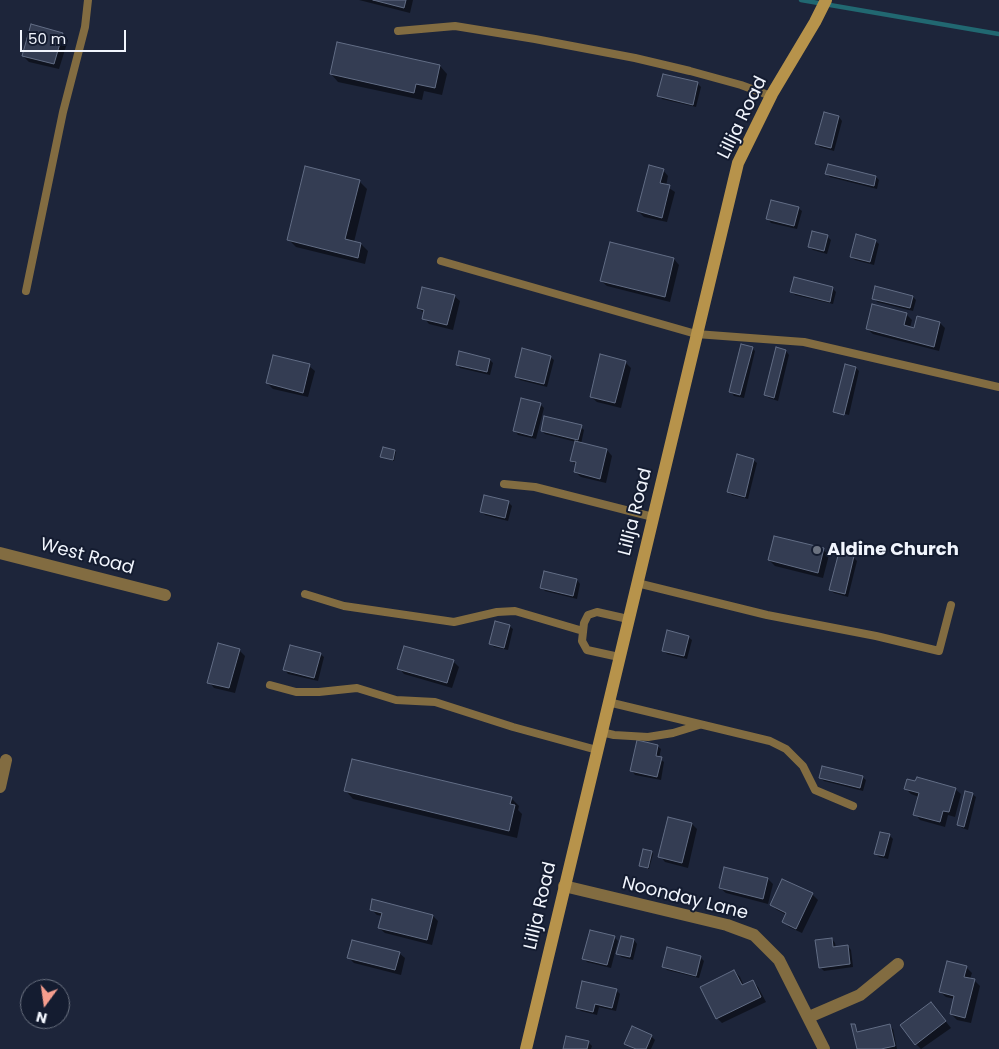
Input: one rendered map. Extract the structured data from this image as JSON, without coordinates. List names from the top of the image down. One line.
{"streets":{"street":["Lillja Road","West Road","Noonday Lane"]},"crossings":[["Lillja Road","Noonday Lane"]],"places":["Aldine Church"],"scale_bar":"50 m","north":"bottom"}
